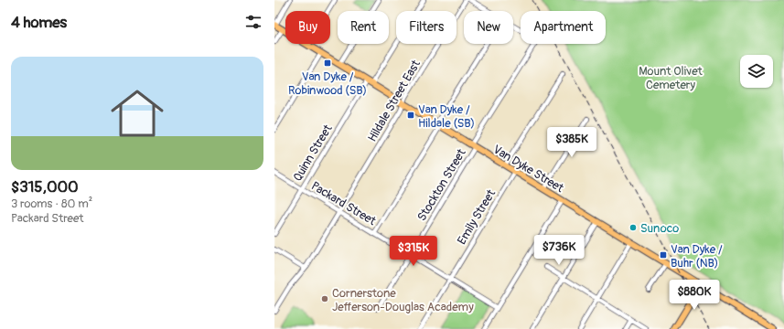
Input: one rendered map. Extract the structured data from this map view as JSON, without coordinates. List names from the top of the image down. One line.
{"streets":{"main road":["Van Dyke Street"],"street":["Hildale Street East","Quinn Street","Stockton Street","Packard Street","Emily Street"]},"crossings":[["Hildale Street East","Van Dyke Street"],["Hildale Street East","Packard Street"],["Quinn Street","Van Dyke Street"],["Quinn Street","Packard Street"],["Van Dyke Street","Stockton Street"],["Van Dyke Street","Emily Street"],["Stockton Street","Packard Street"],["Packard Street","Emily Street"]],"parks":["Mount Olivet Cemetery"],"places":{"transit":["Van Dyke / Robinwood (SB)","Van Dyke / Hildale (SB)","Van Dyke / Buhr (NB)"],"other":["Sunoco","Cornerstone Jefferson-Douglas Academy"]},"page":{"heading":"4 homes","chip":["Buy","Rent","Filters","New","Apartment"],"list":[{"name":"$315,000","note":"3 rooms · 80 m² · Packard Street"}],"price":["$385K","$736K","$315K","$880K"]}}
